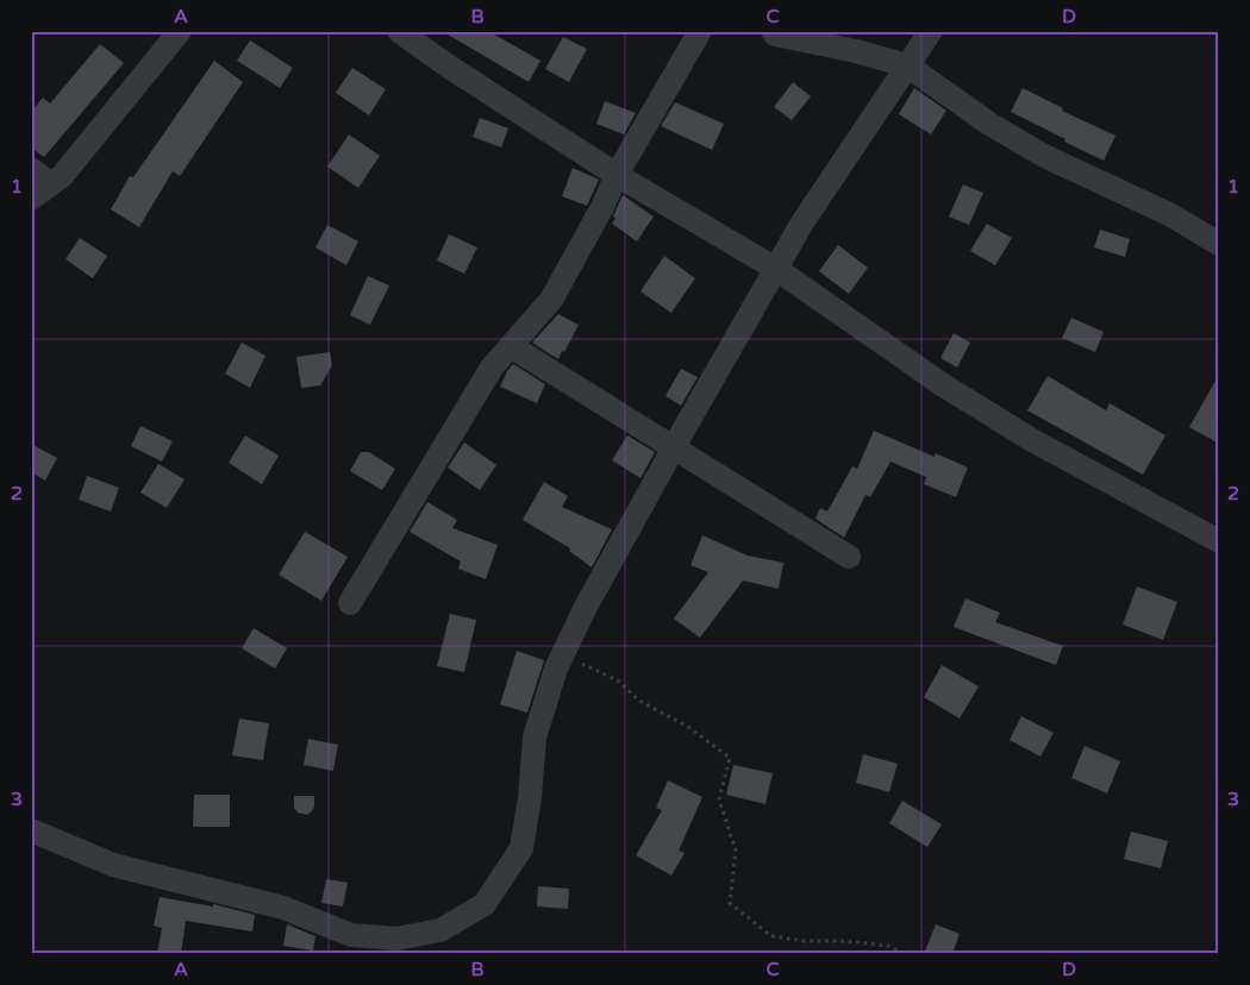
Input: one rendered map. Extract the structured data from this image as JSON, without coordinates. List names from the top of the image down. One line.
{"grid":{"columns":["A","B","C","D"],"rows":["1","2","3"]}}
